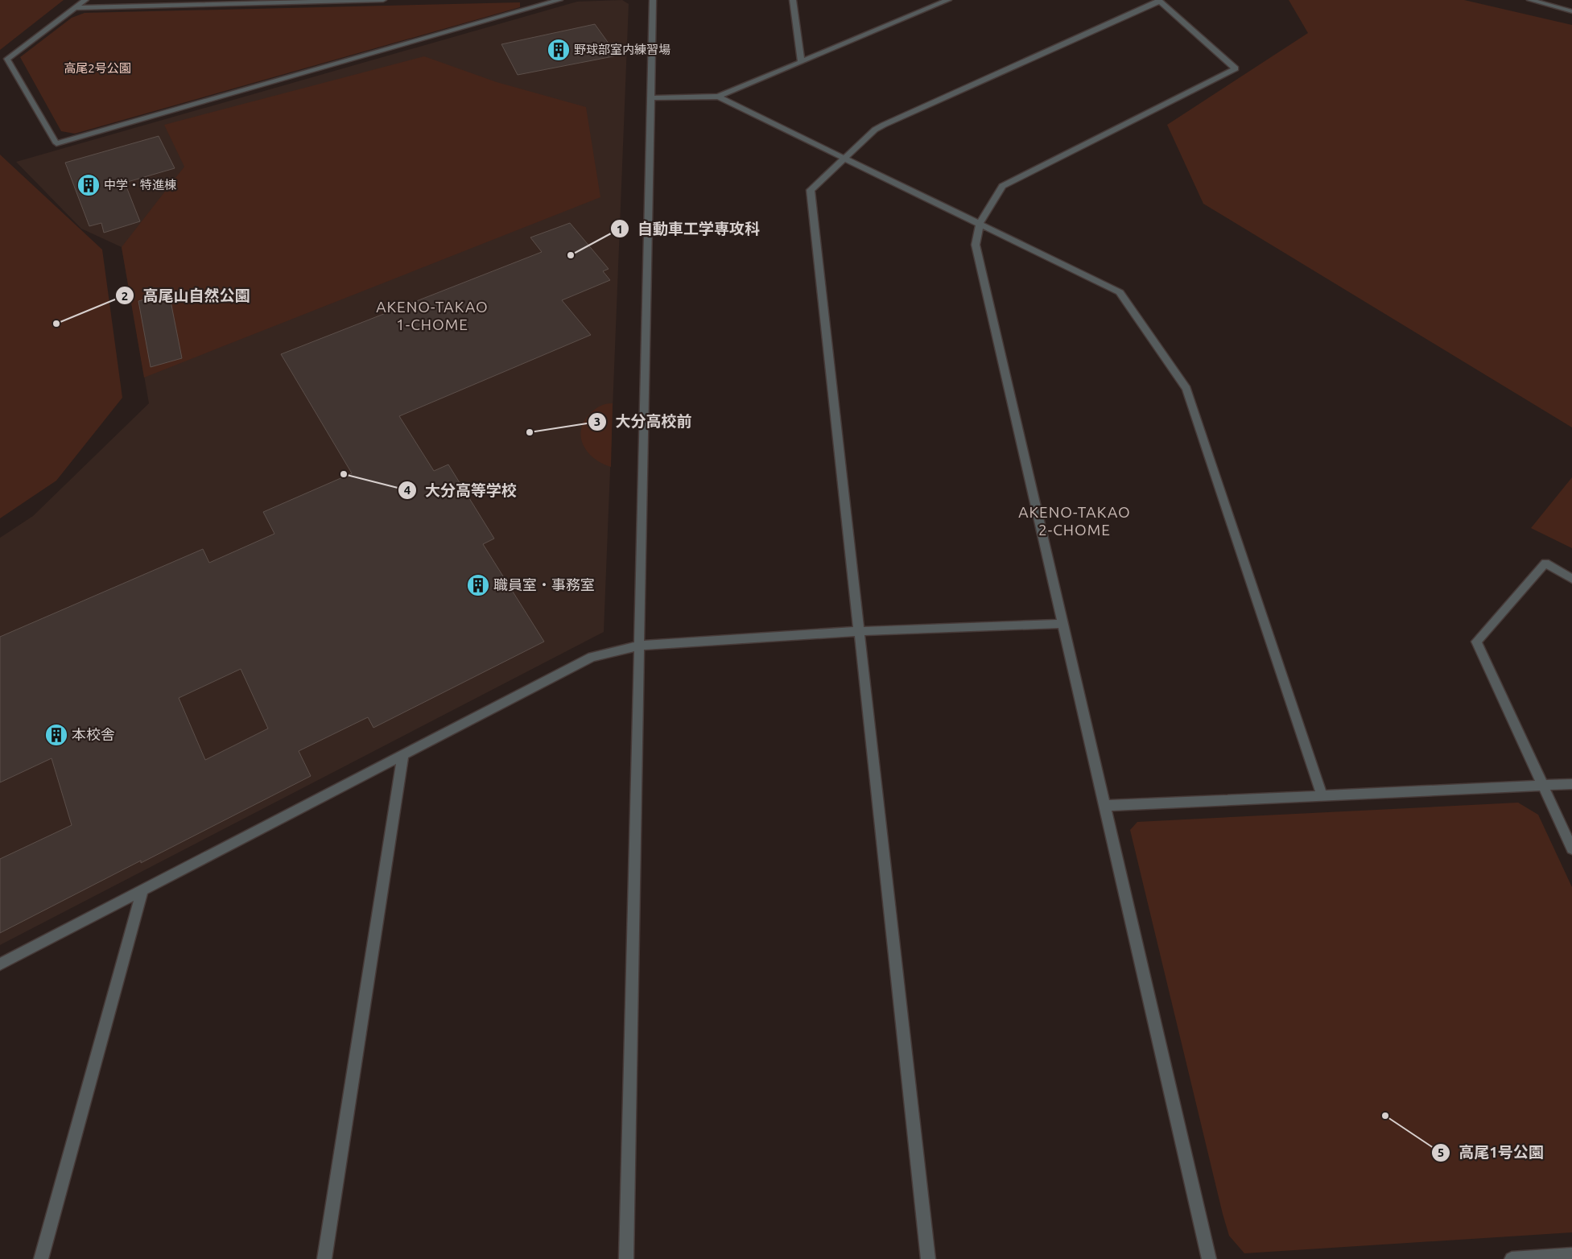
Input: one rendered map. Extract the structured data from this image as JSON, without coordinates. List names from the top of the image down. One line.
{"districts":["AKENO-TAKAO 1-CHOME","AKENO-TAKAO 2-CHOME"],"parks":["高尾2号公園"],"places":{"building":["野球部室内練習場","中学・特進棟","職員室・事務室","本校舎"],"other":["自動車工学専攻科","高尾山自然公園","大分高校前","大分高等学校","高尾1号公園"]}}
